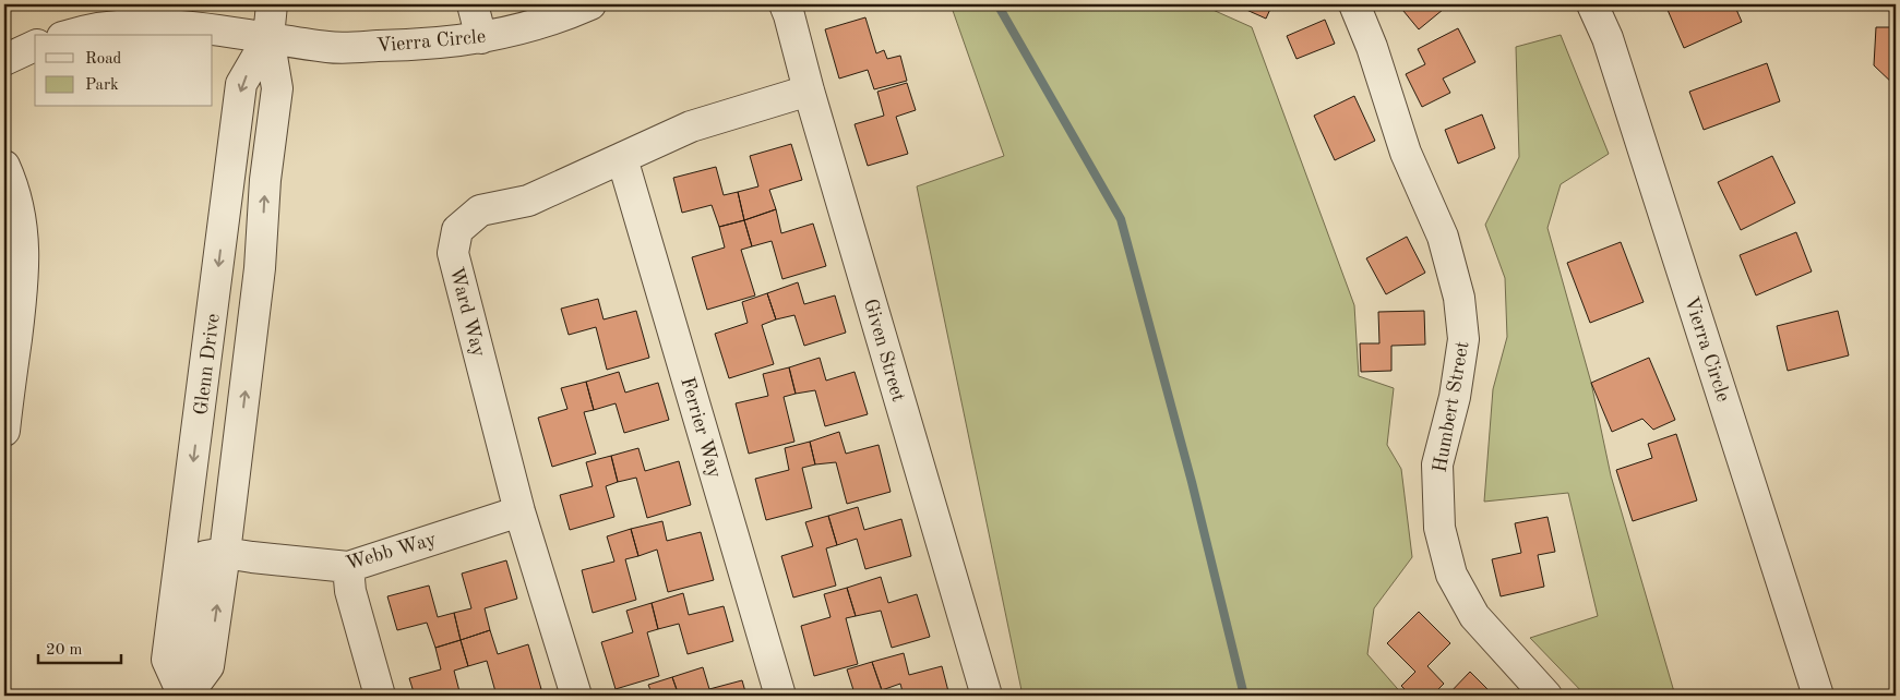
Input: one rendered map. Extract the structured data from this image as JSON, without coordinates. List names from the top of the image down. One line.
{"streets":{"street":["Vierra Circle","Ward Way","Given Street","Glenn Drive","Humbert Street","Ferrier Way","Webb Way"]},"crossings":[["Vierra Circle","Glenn Drive"],["Ward Way","Given Street"],["Ward Way","Ferrier Way"],["Ward Way","Webb Way"],["Glenn Drive","Webb Way"]],"legend":["Road","Park"],"scale_bar":"20 m"}
